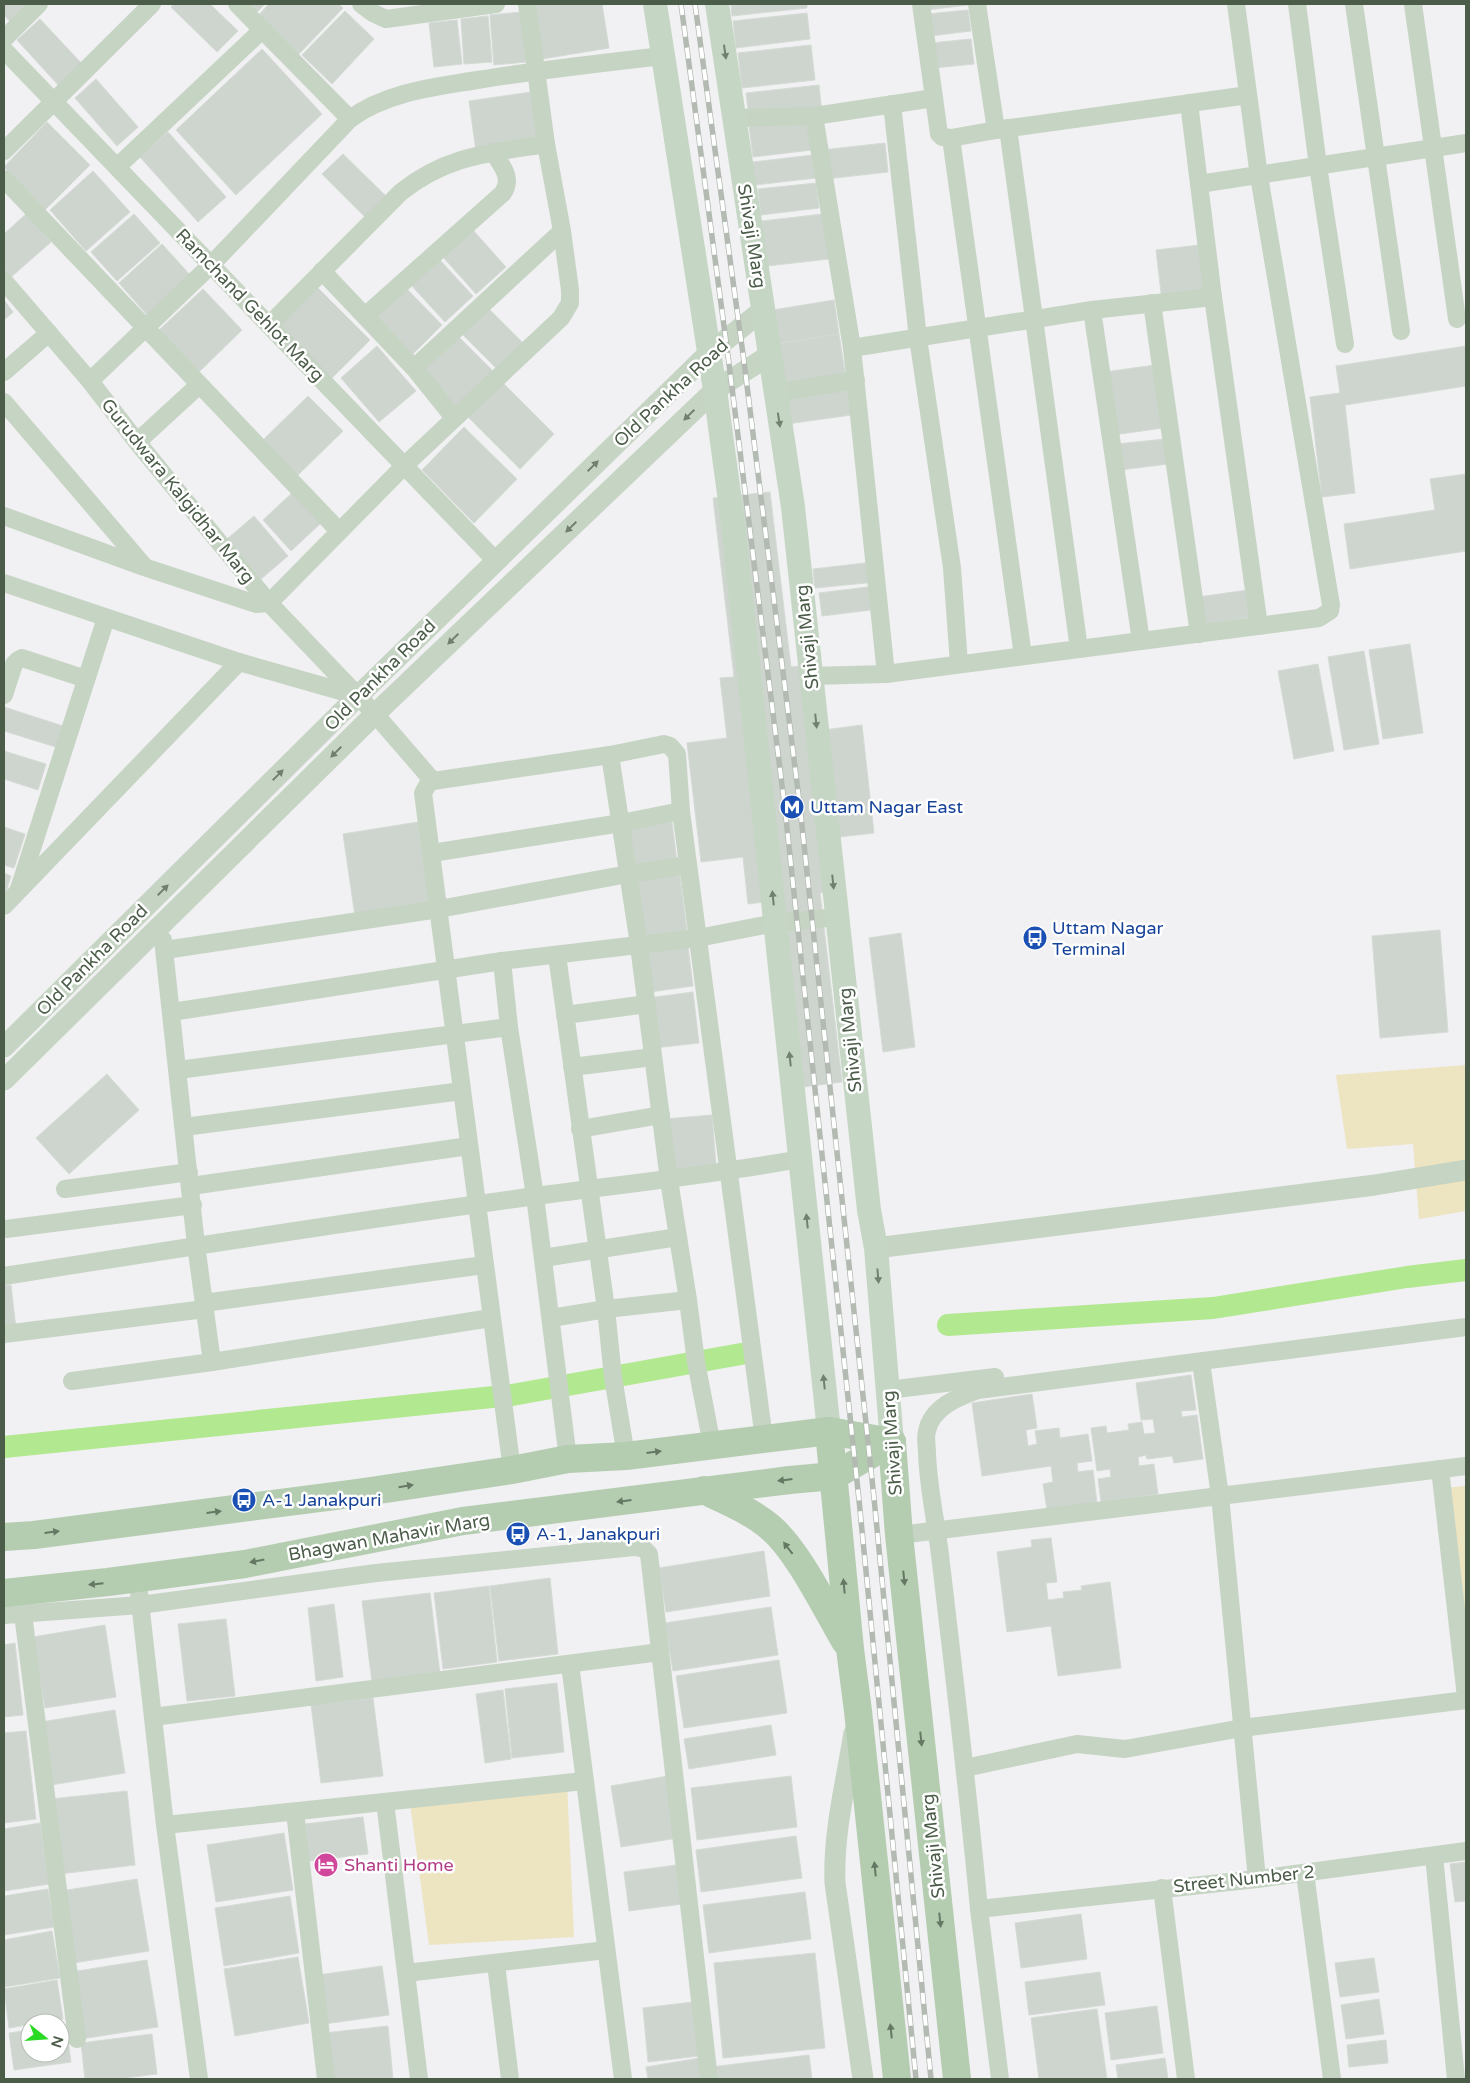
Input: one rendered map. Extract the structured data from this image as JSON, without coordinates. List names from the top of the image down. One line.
{"streets":{"main road":["Shivaji Marg","Bhagwan Mahavir Marg"],"street":["Ramchand Gehlot Marg","Old Pankha Road","Gurudwara Kalgidhar Marg","Street Number 2"]},"crossings":[["Shivaji Marg","Old Pankha Road"],["Ramchand Gehlot Marg","Old Pankha Road"],["Old Pankha Road","Gurudwara Kalgidhar Marg"]],"places":{"metro station":["Uttam Nagar East"],"bus stop":["Uttam Nagar Terminal","A-1 Janakpuri","A-1, Janakpuri"],"hotel":["Shanti Home"]},"north":"right"}
